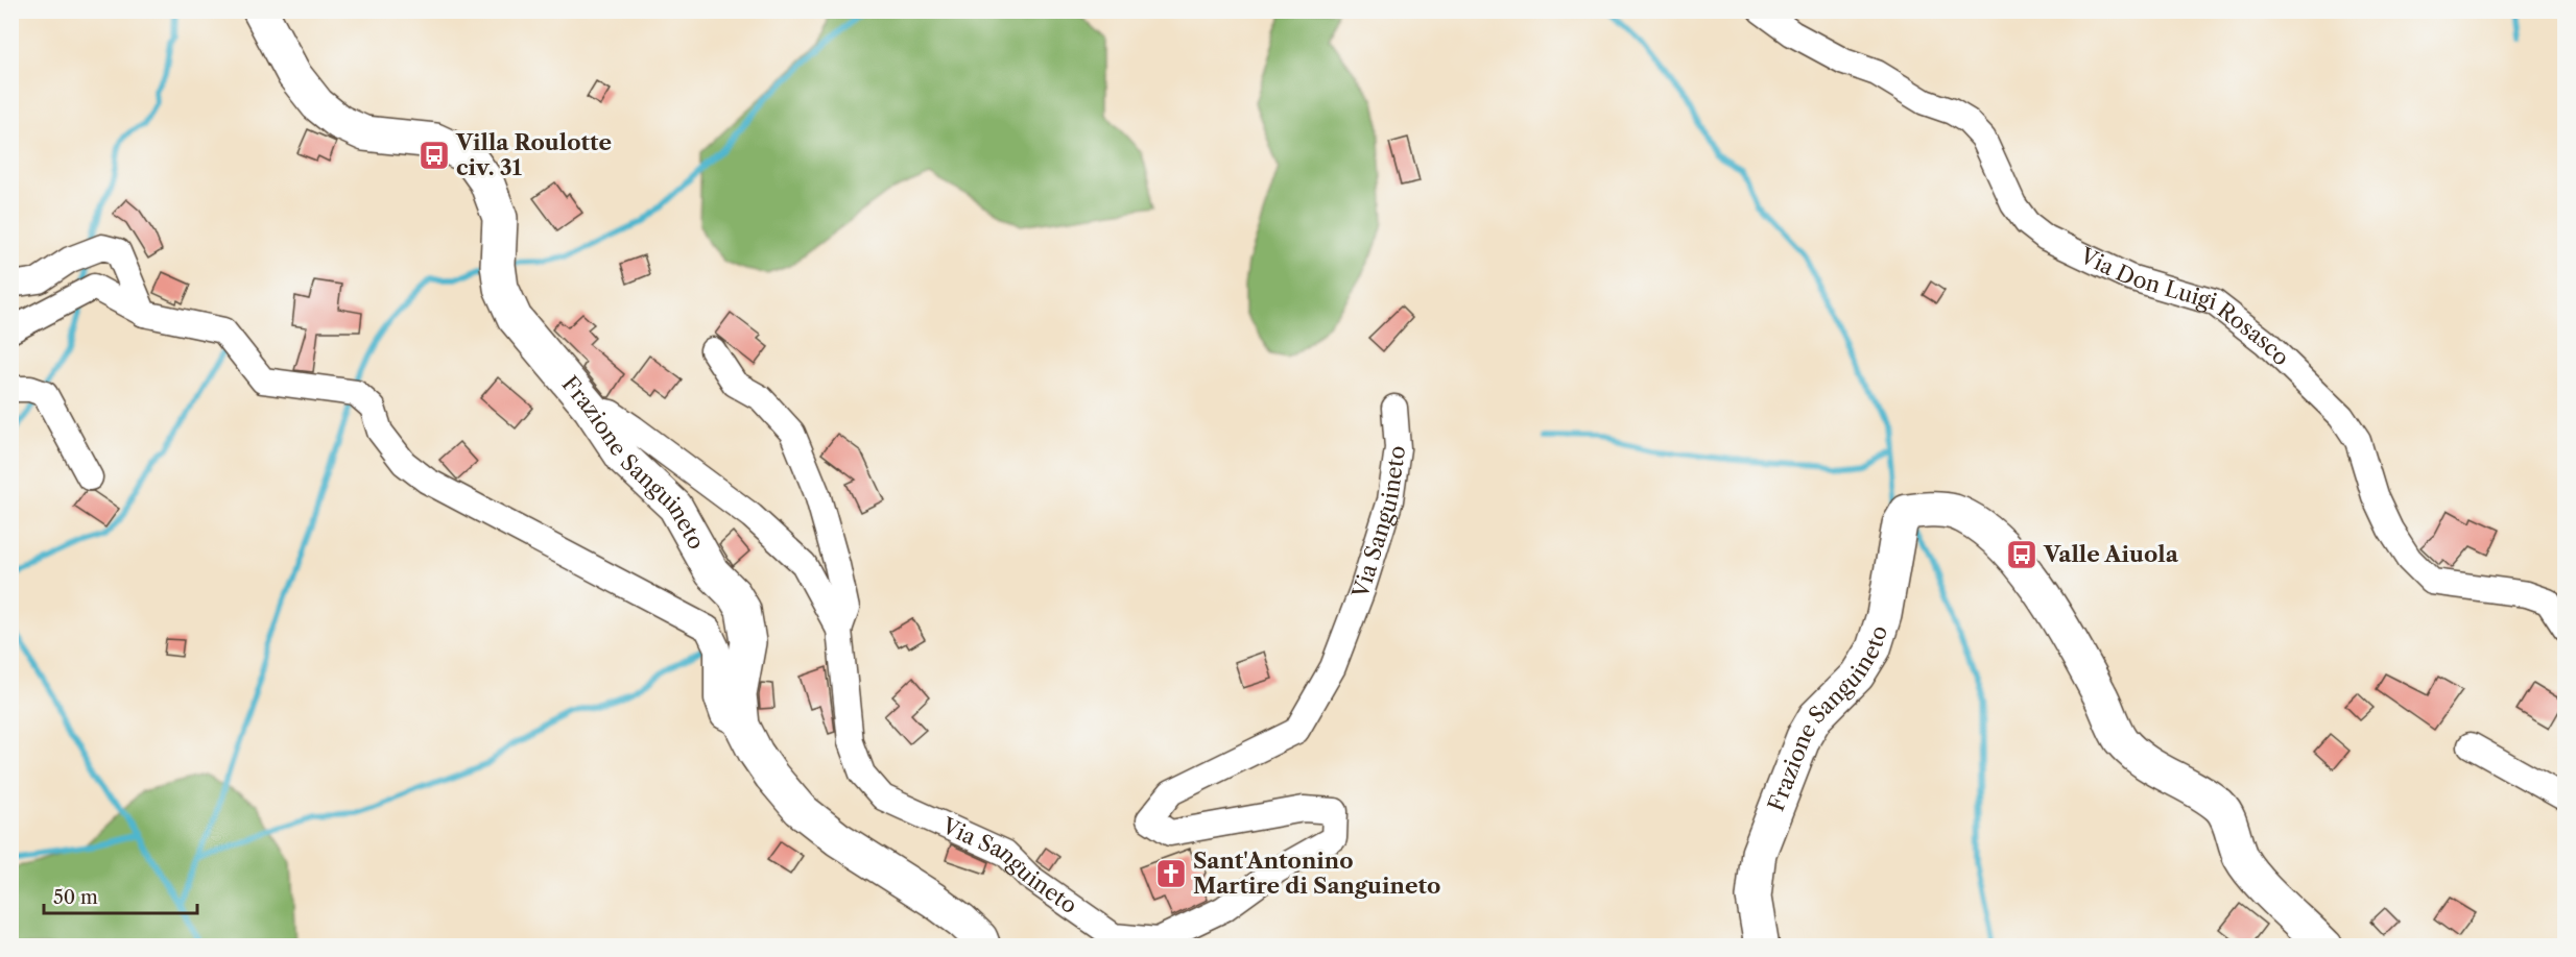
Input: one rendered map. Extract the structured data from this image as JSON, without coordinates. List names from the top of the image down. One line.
{"streets":{"street":["Via Don Luigi Rosasco","Frazione Sanguineto","Via Sanguineto"]},"crossings":[["Frazione Sanguineto","Via Sanguineto"]],"places":{"bus stop":["Villa Roulotte civ. 31","Valle Aiuola"],"church":["Sant'Antonino Martire di Sanguineto"]},"scale_bar":"50 m"}
